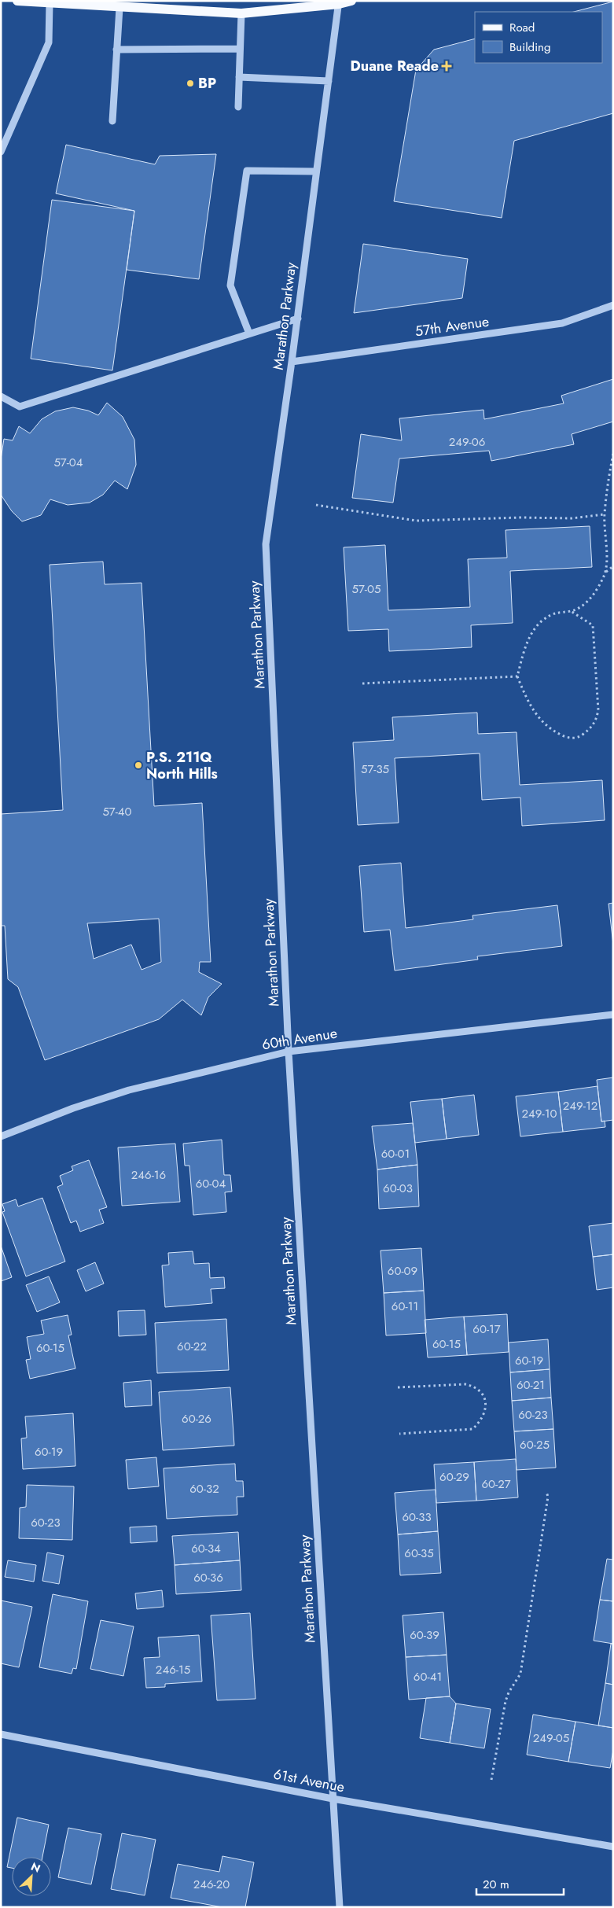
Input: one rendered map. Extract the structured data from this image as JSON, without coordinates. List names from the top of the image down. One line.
{"streets":{"street":["Marathon Parkway","57th Avenue","60th Avenue","61st Avenue"]},"crossings":[["Marathon Parkway","57th Avenue"],["Marathon Parkway","60th Avenue"],["Marathon Parkway","61st Avenue"]],"places":{"health":["Duane Reade"],"other":["BP","P.S. 211Q North Hills"]},"house_numbers":["249-06","57-04","57-05","57-35","57-40","249-12","249-10","60-01","246-16","60-04","60-03","60-09","60-11","60-17","60-15","60-22","60-15","60-19","60-21","60-23","60-26","60-25","60-19","60-29","60-27","60-32","60-33","60-23","60-34","60-35","60-36","60-39","246-15","60-41","249-05","246-20"],"legend":["Road","Building"],"scale_bar":"20 m","north":"top right"}
